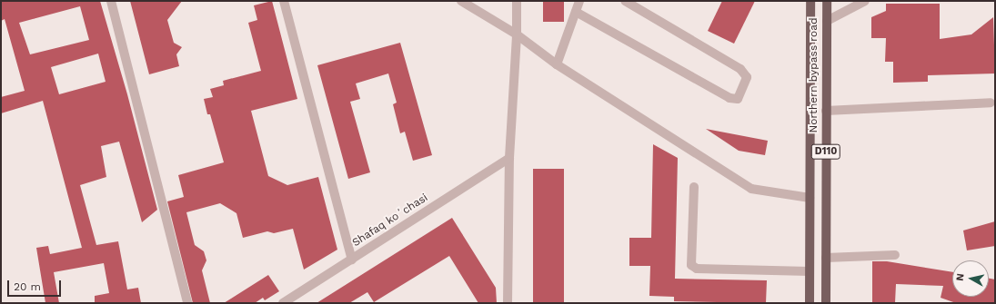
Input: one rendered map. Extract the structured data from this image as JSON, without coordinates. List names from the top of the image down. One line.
{"streets":{"main road":["Northern bypass road","D110"],"street":["Shafaq koʻchasi"]},"scale_bar":"20 m","north":"left"}
